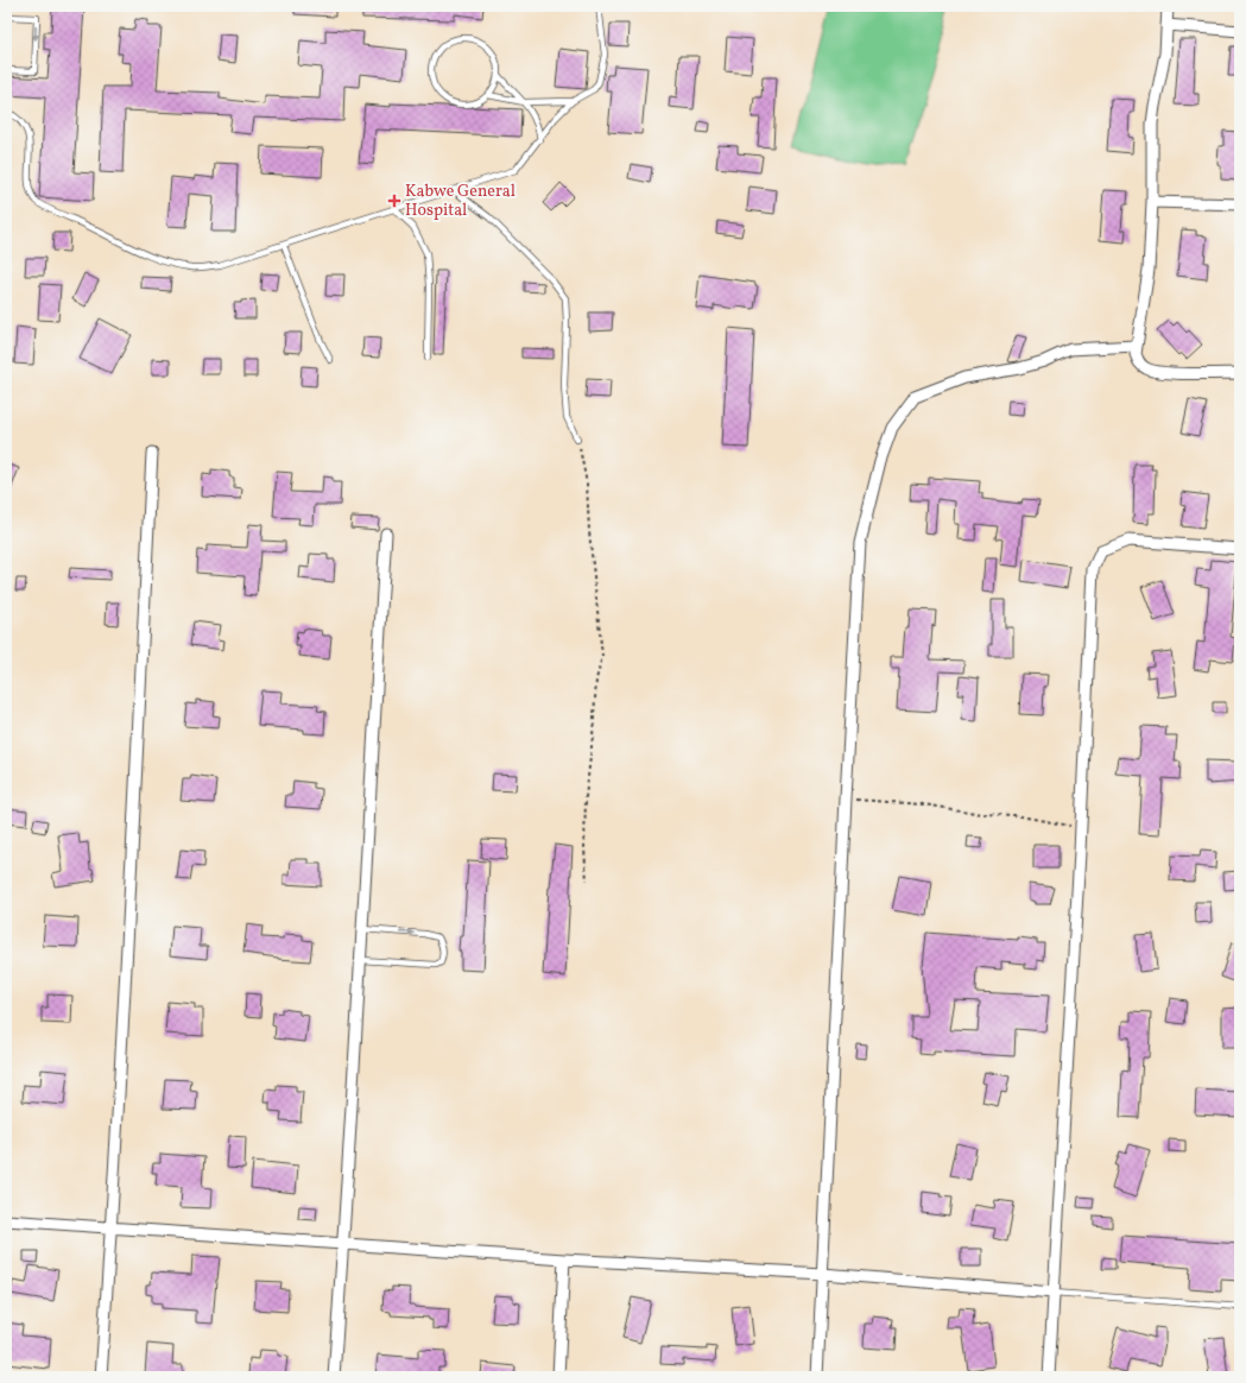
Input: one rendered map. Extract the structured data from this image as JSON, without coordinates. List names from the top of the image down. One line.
{"places":{"health":["Kabwe General Hospital"]}}
